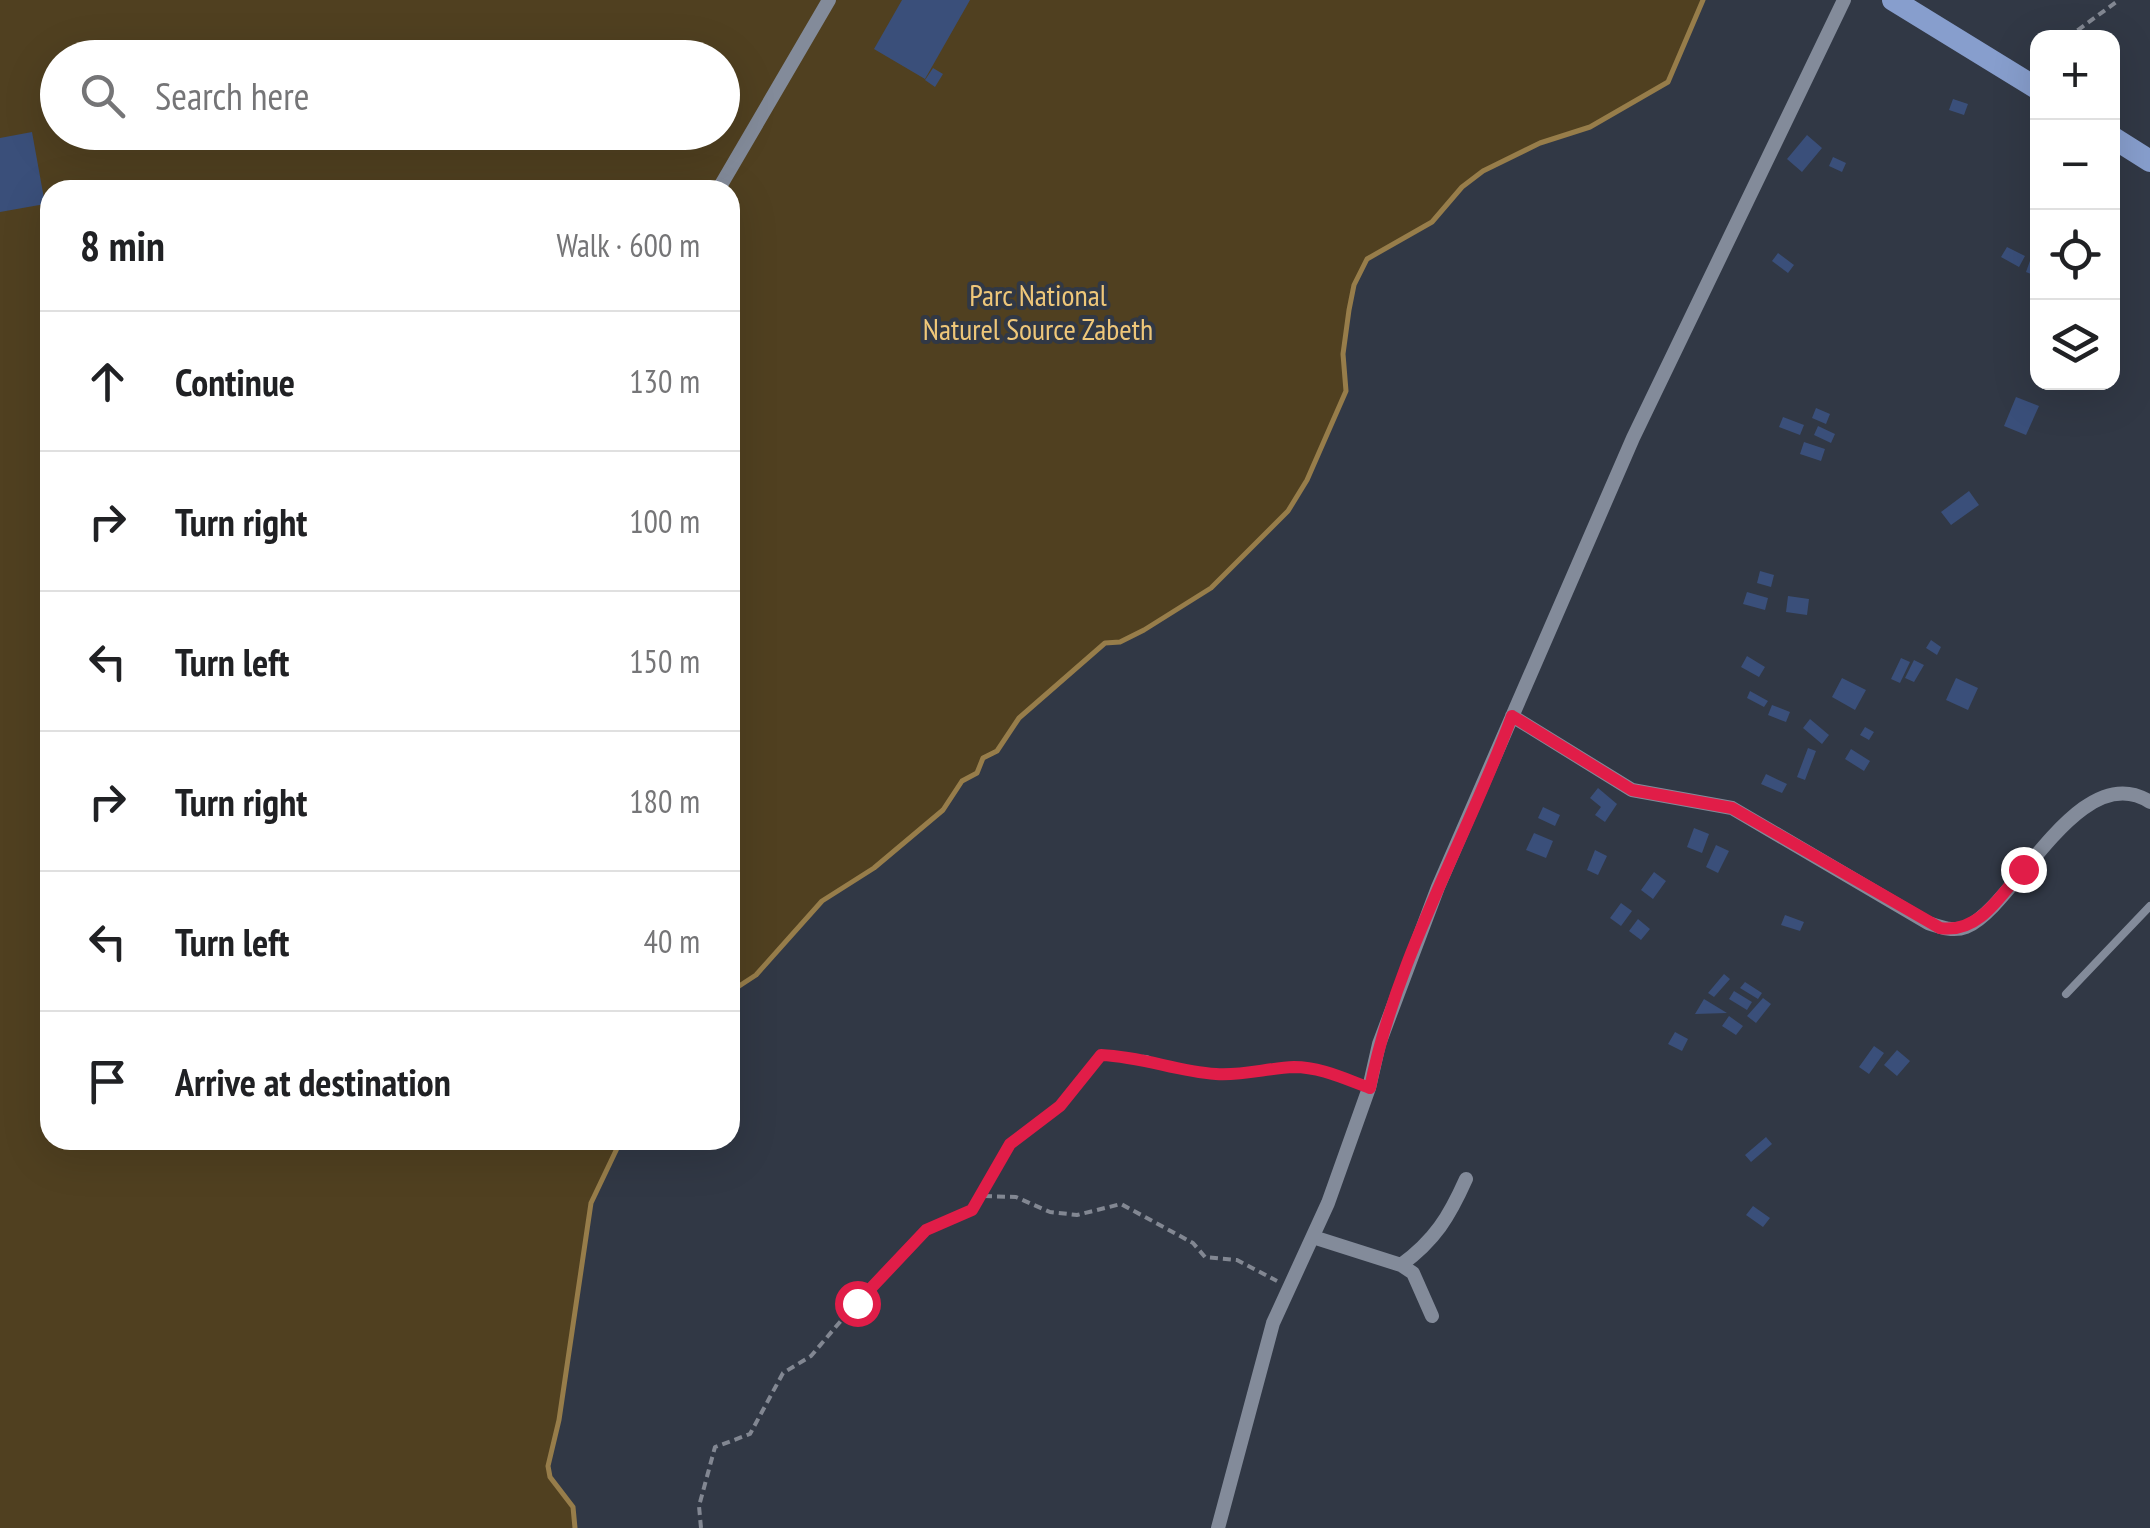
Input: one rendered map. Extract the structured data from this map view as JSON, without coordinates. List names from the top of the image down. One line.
{"parks":["Parc National Naturel Source Zabeth"],"page":{"map_buttons":["+","−"],"search":"Search here","heading":["8 min","Walk · 600 m"],"list":[["Continue","130 m"],["Turn right","100 m"],["Turn left","150 m"],["Turn right","180 m"],["Turn left","40 m"],"Arrive at destination"]}}
